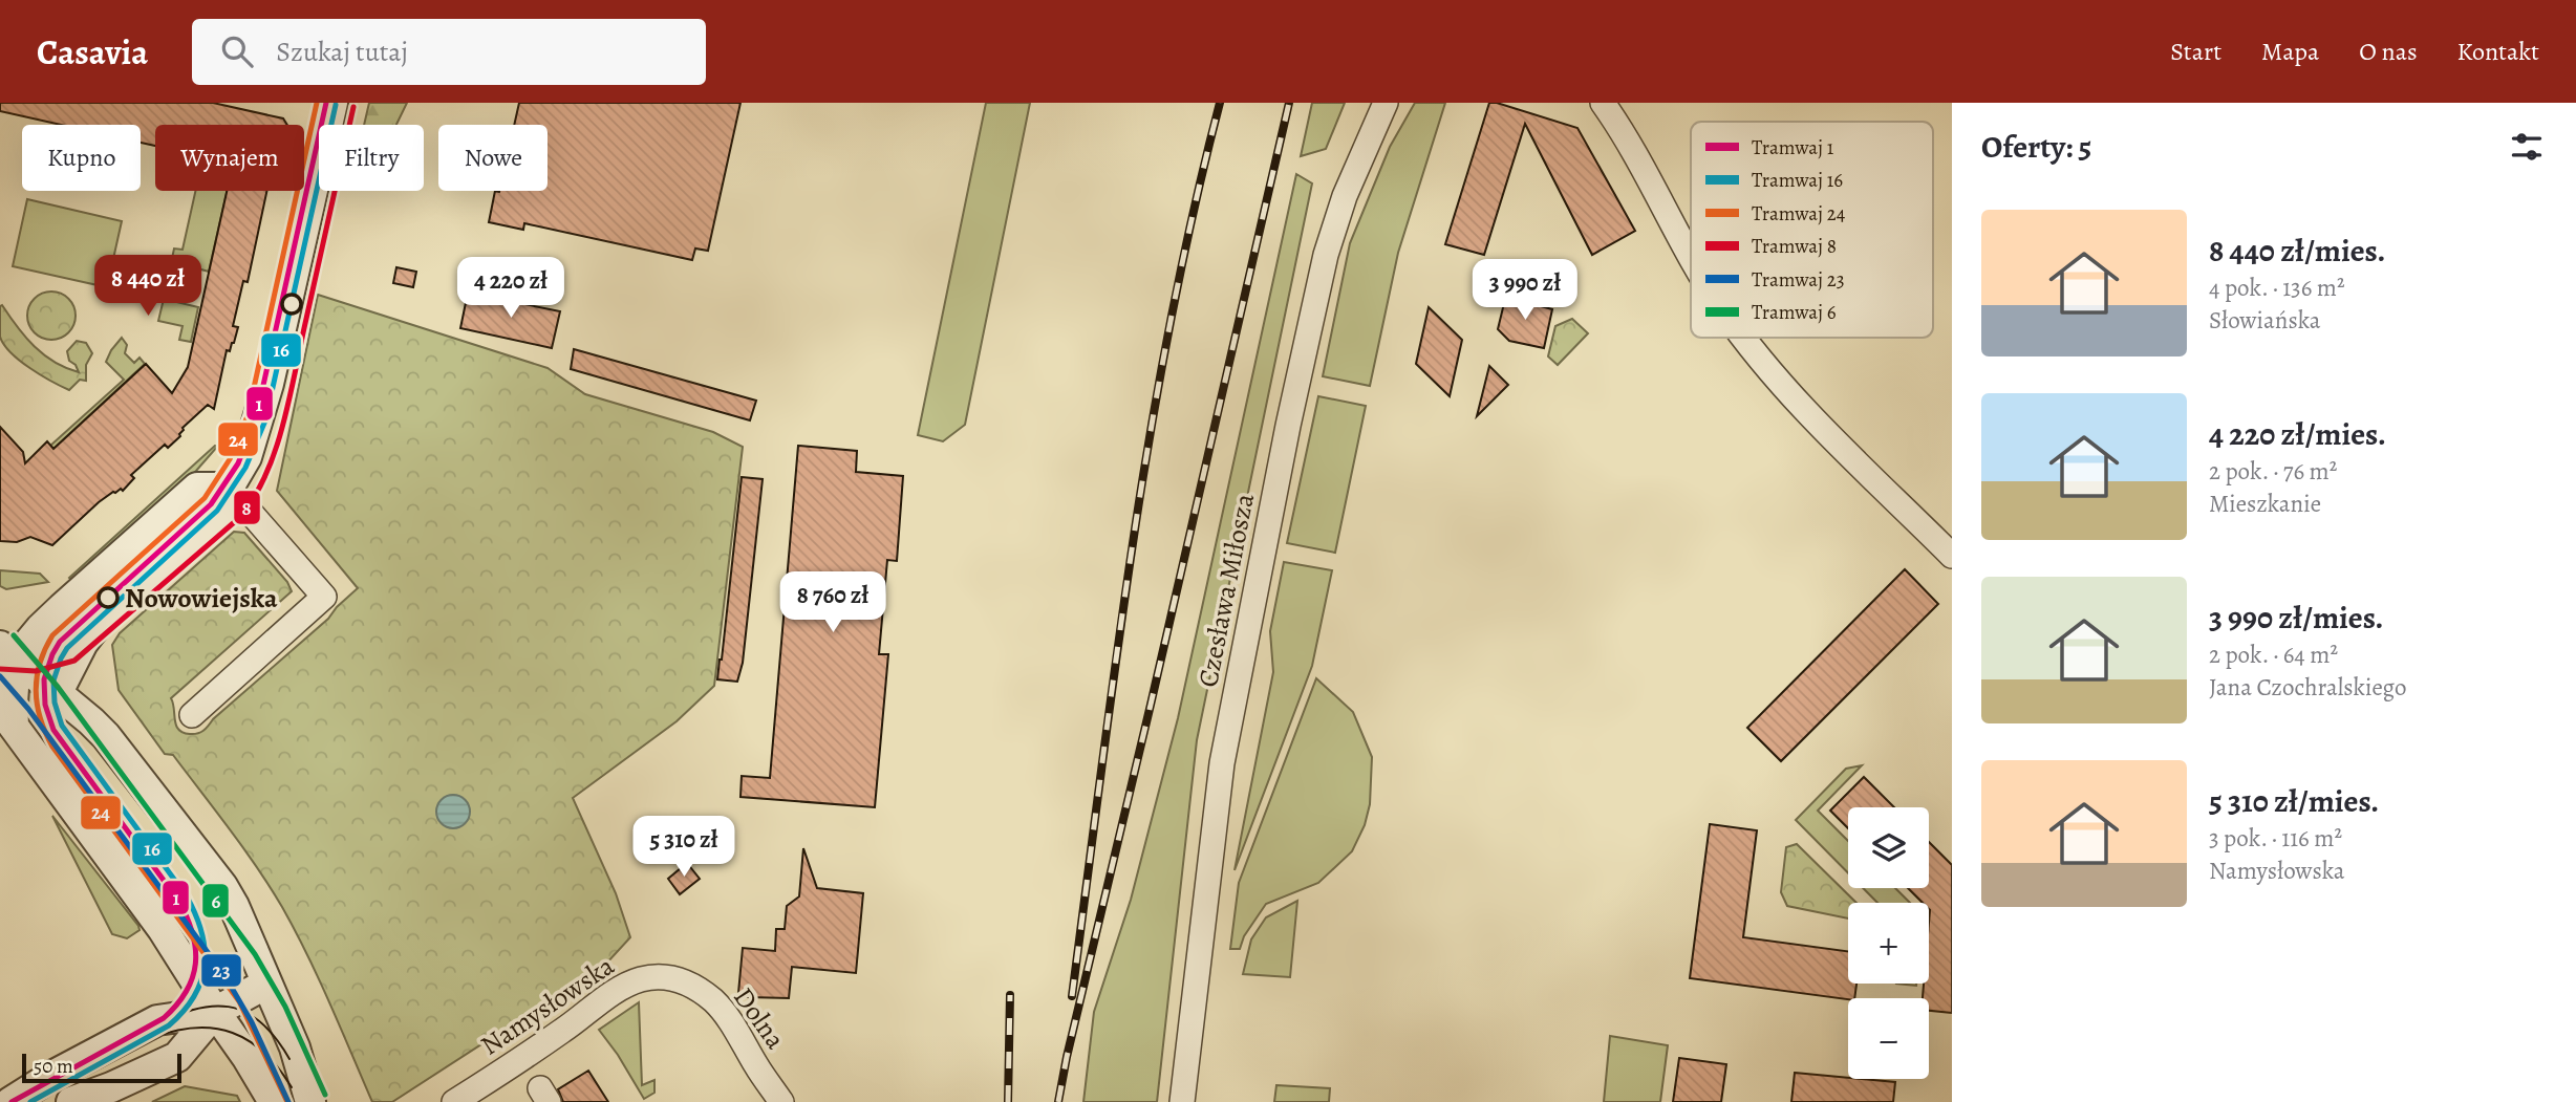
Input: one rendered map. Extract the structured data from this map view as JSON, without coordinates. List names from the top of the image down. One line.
{"streets":{"street":["Czesława Miłosza","Namysłowska","Dolna"]},"crossings":[["Namysłowska","Dolna"]],"places":["Nowowiejska"],"lines":["tram line 1","tram line 24","tram line 16","tram line 8","tram line 6","tram line 23"],"legend":["Tramwaj 1","Tramwaj 16","Tramwaj 24","Tramwaj 8","Tramwaj 23","Tramwaj 6"],"scale_bar":"50 m","page":{"header":"Casavia","search":"Szukaj tutaj","nav":["Start","Mapa","O nas","Kontakt"],"heading":"Oferty: 5","chip":["Kupno","Wynajem","Filtry","Nowe"],"list":[{"name":"8 440 zł/mies.","note":"4 pok. · 136 m² · Słowiańska"},{"name":"4 220 zł/mies.","note":"2 pok. · 76 m² · Mieszkanie"},{"name":"3 990 zł/mies.","note":"2 pok. · 64 m² · Jana Czochralskiego"},{"name":"5 310 zł/mies.","note":"3 pok. · 116 m² · Namysłowska"}],"price":["8 440 zł","4 220 zł","3 990 zł","8 760 zł","5 310 zł"],"map_buttons":["+","−"],"scale":"50 m"}}
